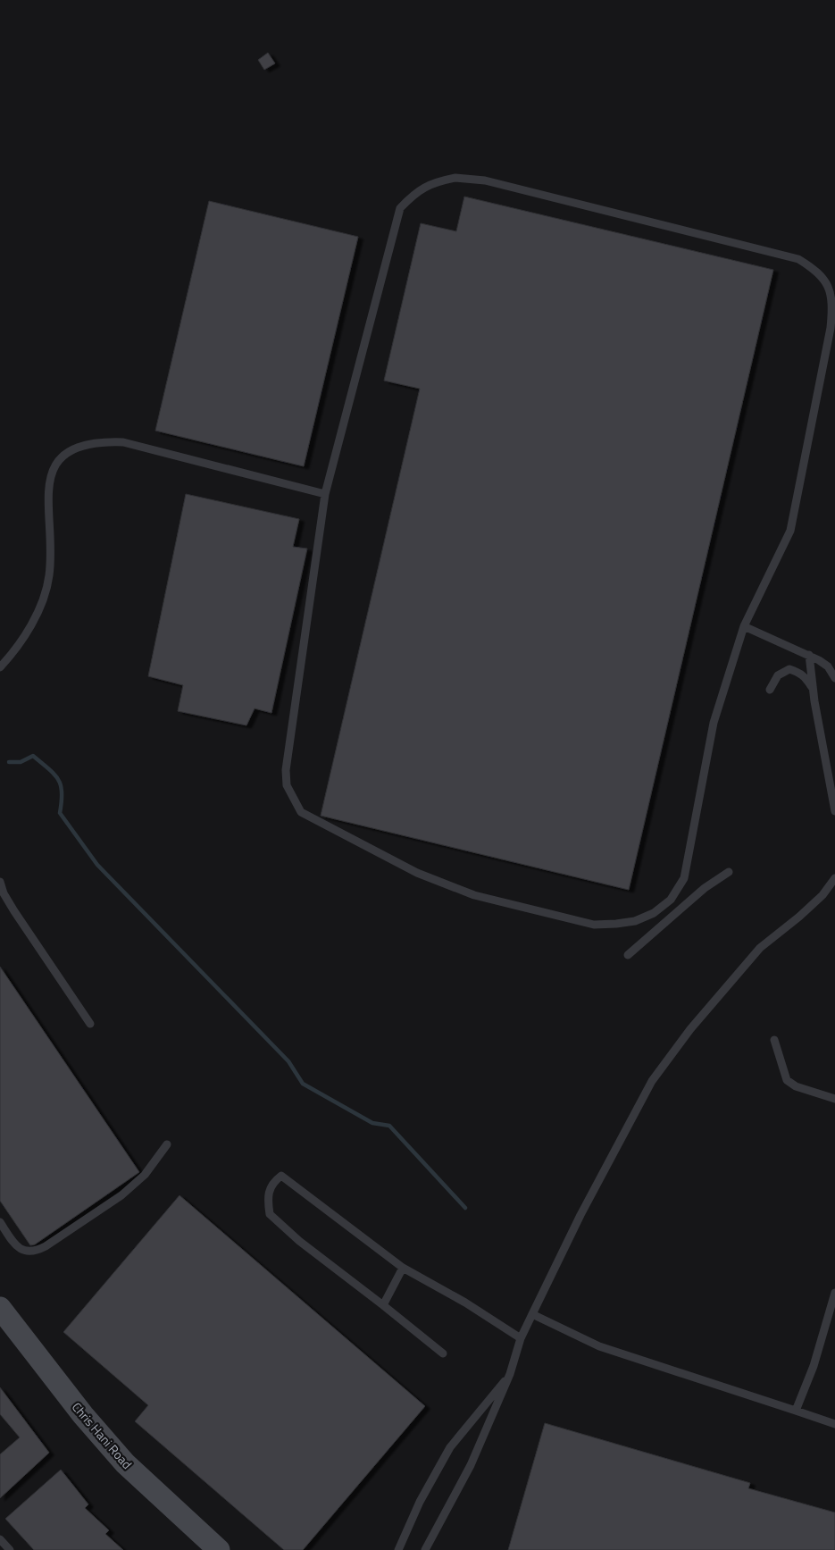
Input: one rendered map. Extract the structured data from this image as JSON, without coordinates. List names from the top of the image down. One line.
{"streets":{"street":["Chris Hani Road"]}}
